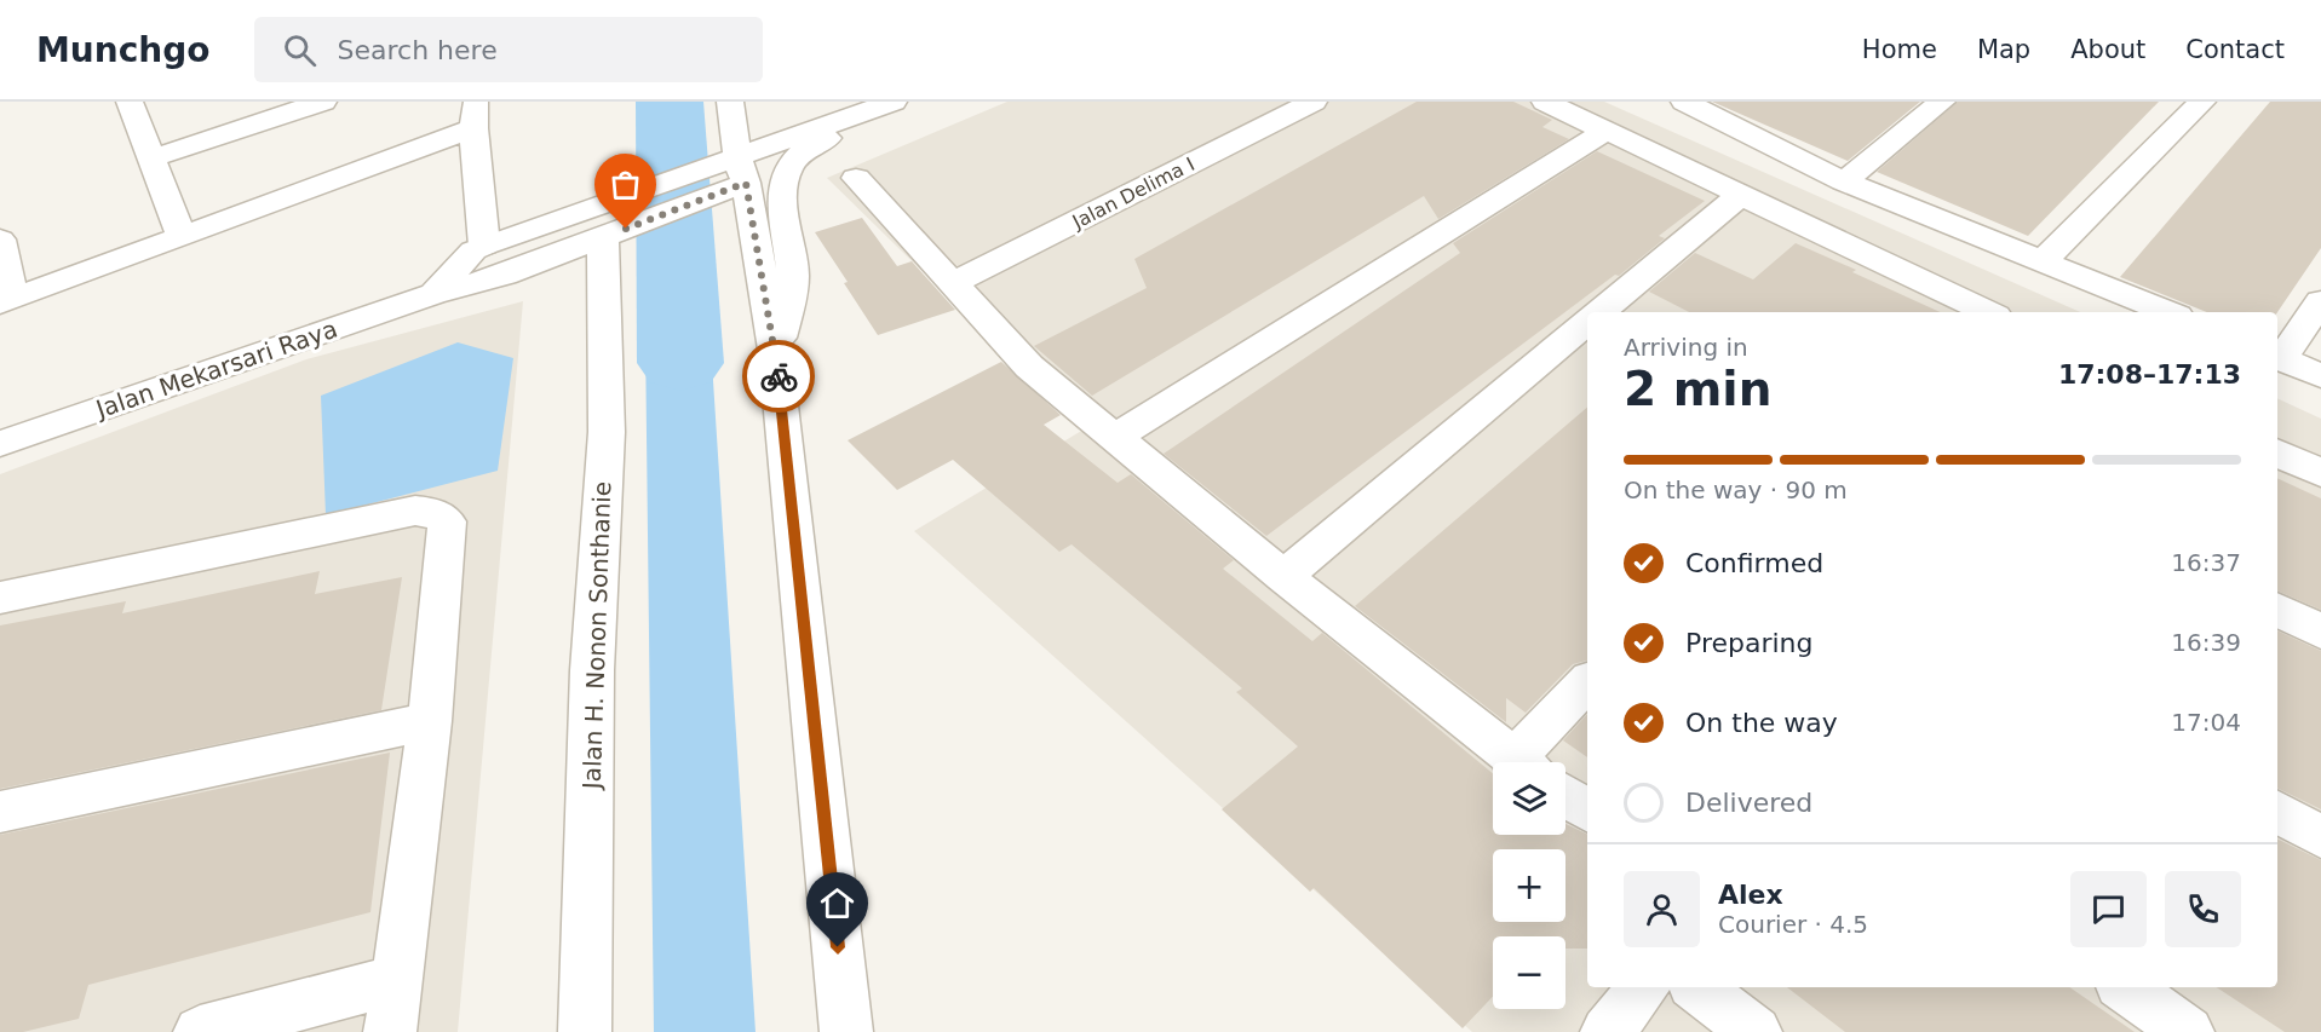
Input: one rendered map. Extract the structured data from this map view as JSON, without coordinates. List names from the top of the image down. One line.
{"streets":{"street":["Jalan Delima I","Jalan Mekarsari Raya","Jalan H. Nonon Sonthanie"]},"crossings":[["Jalan Mekarsari Raya","Jalan H. Nonon Sonthanie"]],"page":{"header":"Munchgo","search":"Search here","nav":["Home","Map","About","Contact"],"heading":["2 min","Arriving in","17:08–17:13"],"panel":["Alex","Courier · 4.5"],"bar":"On the way · 90 m","list":[["Confirmed","16:37"],["Preparing","16:39"],["On the way","17:04"],"Delivered"],"map_buttons":["+","−"]}}
